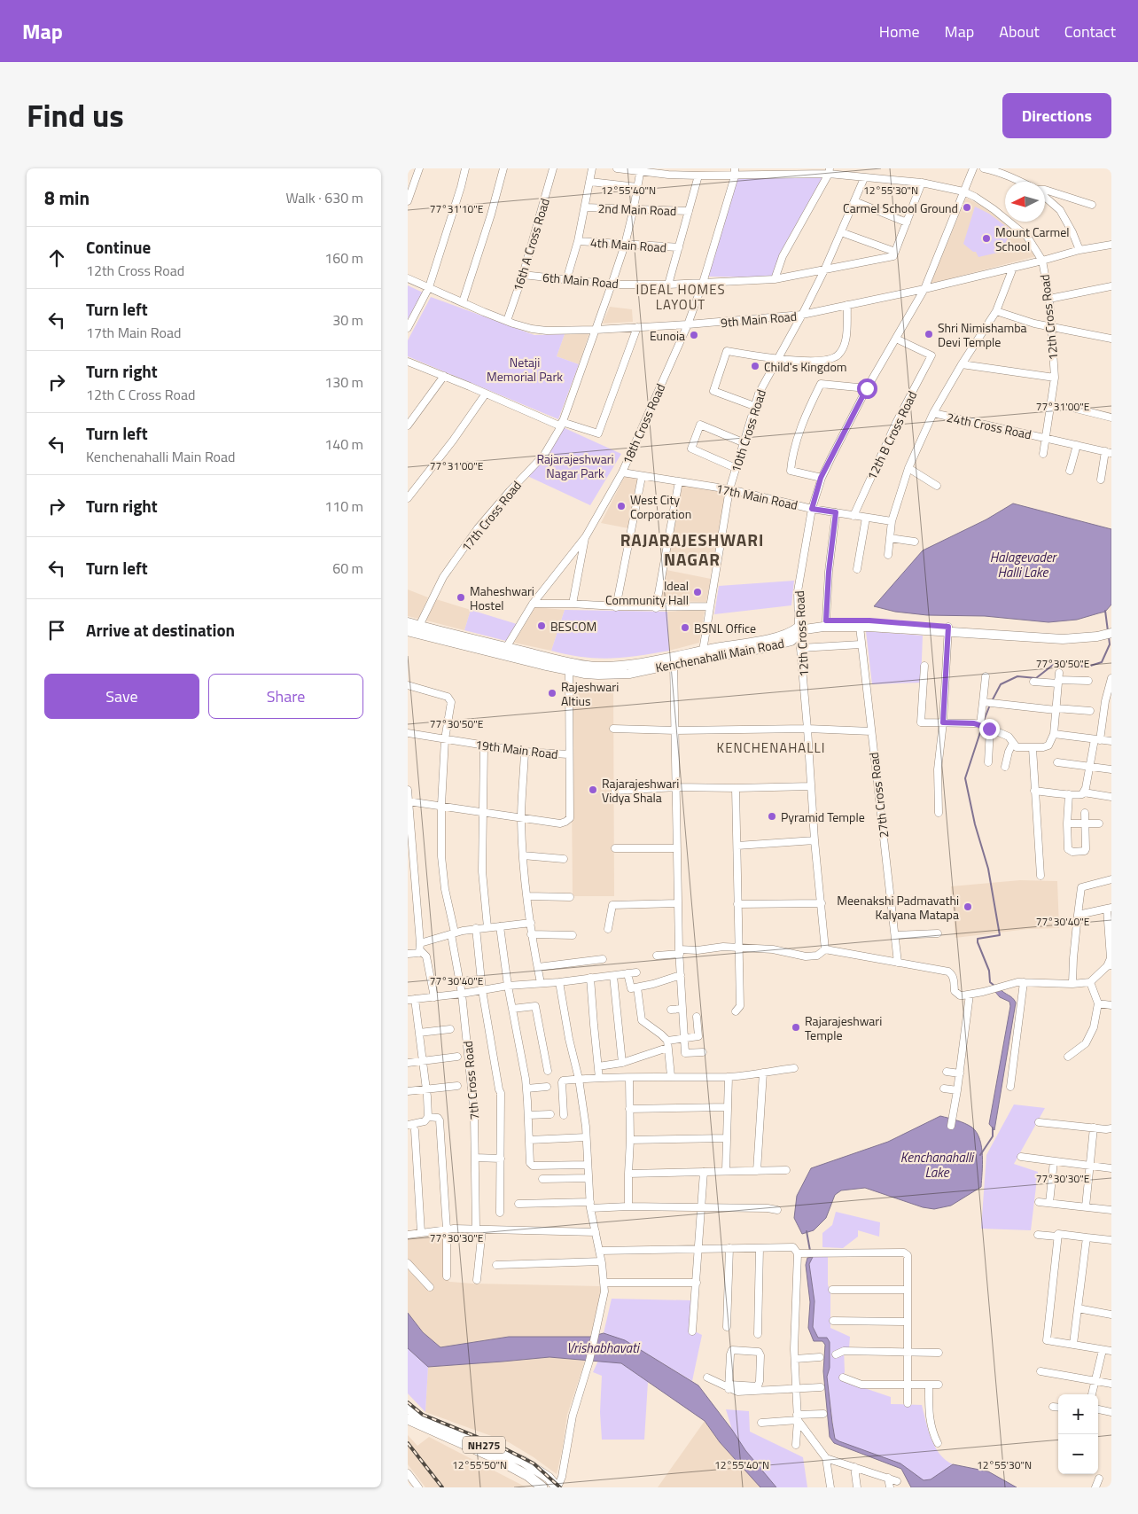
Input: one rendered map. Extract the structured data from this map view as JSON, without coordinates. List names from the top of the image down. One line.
{"streets":{"highway":["NH275"],"main road":["Kenchenahalli Main Road"],"street":["2nd Main Road","16th A Cross Road","4th Main Road","6th Main Road","12th Cross Road","9th Main Road","18th Cross Road","24th Cross Road","10th Cross Road","12th B Cross Road","17th Main Road","17th Cross Road","19th Main Road","27th Cross Road","7th Cross Road"]},"crossings":[["2nd Main Road","17th Cross Road"],["16th A Cross Road","6th Main Road"],["16th A Cross Road","9th Main Road"],["4th Main Road","17th Cross Road"],["6th Main Road","18th Cross Road"],["6th Main Road","10th Cross Road"],["6th Main Road","17th Cross Road"],["12th Cross Road","9th Main Road"],["12th Cross Road","18th Cross Road"],["12th Cross Road","24th Cross Road"],["12th Cross Road","10th Cross Road"],["12th Cross Road","12th B Cross Road"],["12th Cross Road","17th Main Road"],["12th Cross Road","17th Cross Road"],["12th Cross Road","Kenchenahalli Main Road"],["9th Main Road","18th Cross Road"],["9th Main Road","10th Cross Road"],["9th Main Road","17th Cross Road"],["18th Cross Road","17th Main Road"],["18th Cross Road","Kenchenahalli Main Road"],["10th Cross Road","17th Main Road"],["10th Cross Road","Kenchenahalli Main Road"],["12th B Cross Road","17th Main Road"],["17th Cross Road","Kenchenahalli Main Road"],["Kenchenahalli Main Road","19th Main Road"],["Kenchenahalli Main Road","27th Cross Road"],["19th Main Road","7th Cross Road"]],"districts":["IDEAL HOMES LAYOUT","RAJARAJESHWARI NAGAR","KENCHENAHALLI"],"water":["Halagevader Halli Lake","Kenchanahalli Lake","Vrishabhavati"],"parks":["Netaji Memorial Park","Rajarajeshwari Nagar Park"],"places":["Carmel School Ground","Mount Carmel School","Shri Nimishamba Devi Temple","Eunoia","Child's Kingdom","West City Corporation","Ideal Community Hall","Maheshwari Hostel","BESCOM","BSNL Office","Rajeshwari Altius","Rajarajeshwari Vidya Shala","Pyramid Temple","Meenakshi Padmavathi Kalyana Matapa","Rajarajeshwari Temple"],"north":"left","page":{"header":"Map","nav":["Home","Map","About","Contact"],"title":"Find us","buttons":["Directions",["Save","Share"]],"heading":["8 min","Walk · 630 m"],"list":[["Continue","12th Cross Road","160 m"],["Turn left","17th Main Road","30 m"],["Turn right","12th C Cross Road","130 m"],["Turn left","Kenchenahalli Main Road","140 m"],["Turn right","110 m"],["Turn left","60 m"],"Arrive at destination"],"map_buttons":["+","−"]},"coordinates":["12°55'40\"N","12°55'30\"N","77°31'10\"E","77°31'00\"E","77°30'50\"E","77°30'40\"E","77°30'30\"E","12°55'50\"N"]}
